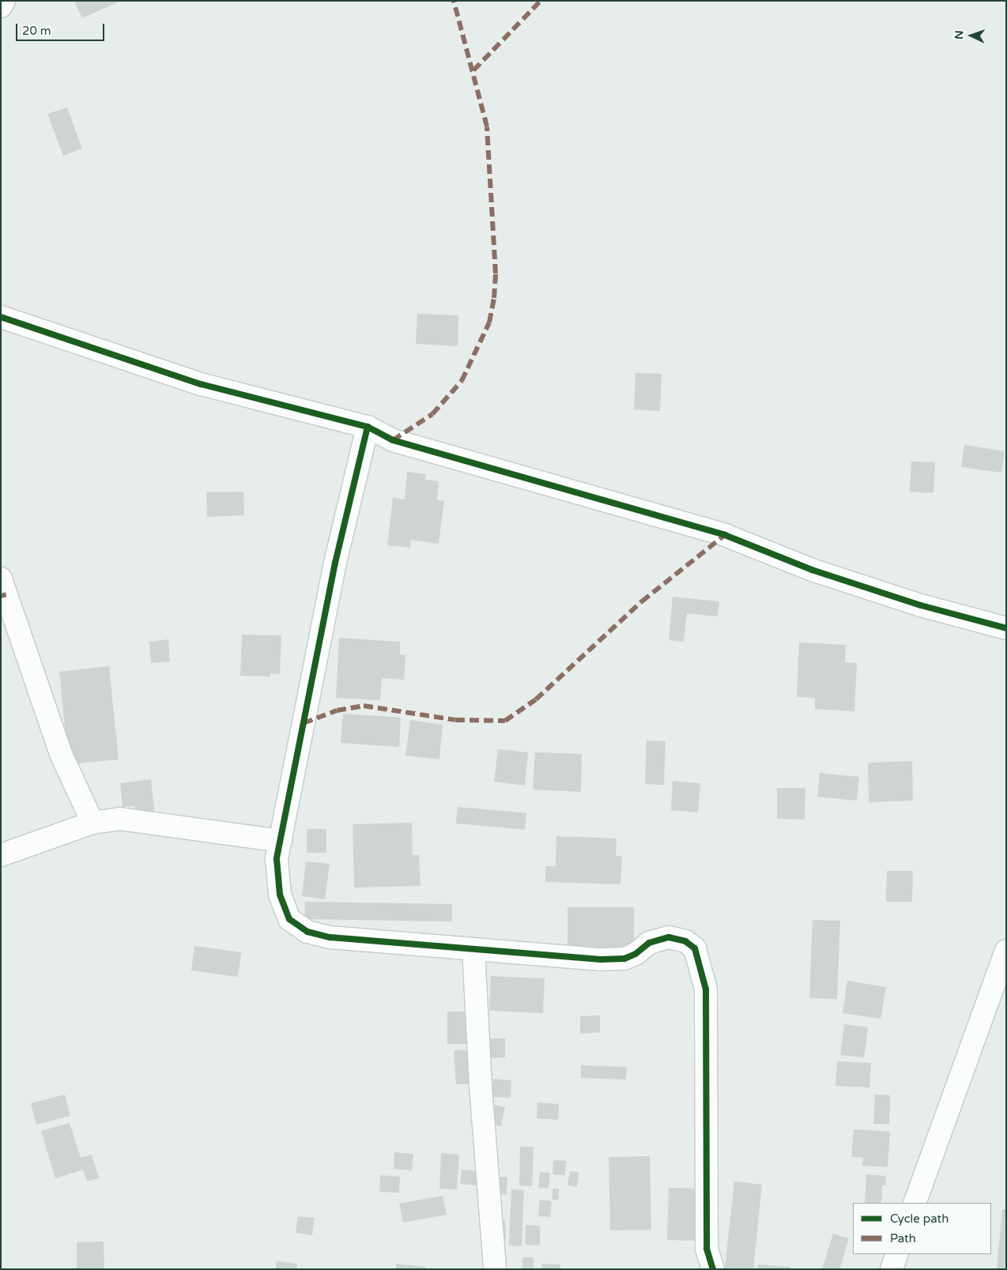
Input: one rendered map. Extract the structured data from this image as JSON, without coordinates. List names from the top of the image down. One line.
{"legend":["Cycle path","Path"],"scale_bar":"20 m","north":"left"}
